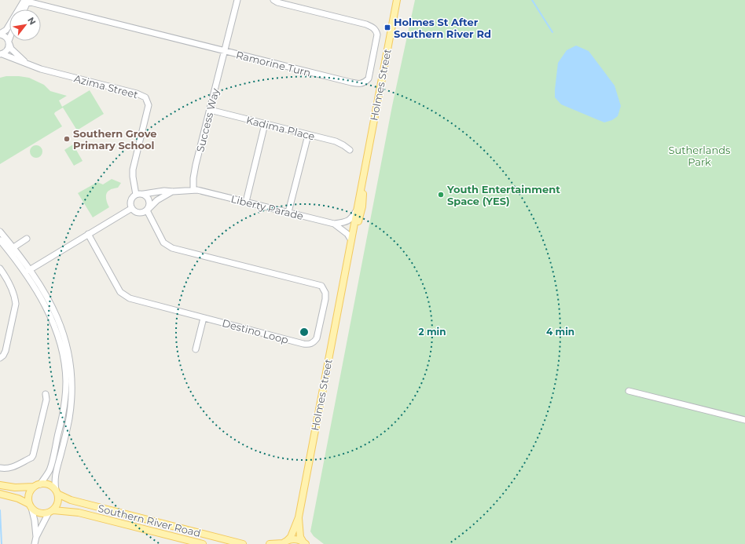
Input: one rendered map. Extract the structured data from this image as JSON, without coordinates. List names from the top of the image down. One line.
{"streets":{"main road":["Holmes Street","Southern River Road"],"street":["Ramorine Turn","Azima Street","Success Way","Kadima Place","Liberty Parade","Destino Loop"]},"crossings":[["Ramorine Turn","Success Way"],["Holmes Street","Liberty Parade"],["Azima Street","Liberty Parade"],["Azima Street","Destino Loop"],["Success Way","Kadima Place"],["Success Way","Liberty Parade"],["Liberty Parade","Destino Loop"]],"parks":["Sutherlands Park"],"places":{"transit":["Holmes St After Southern River Rd"],"other":["Southern Grove Primary School","Youth Entertainment Space (YES)"]},"north":"top right","rings":["2 min","4 min"]}
